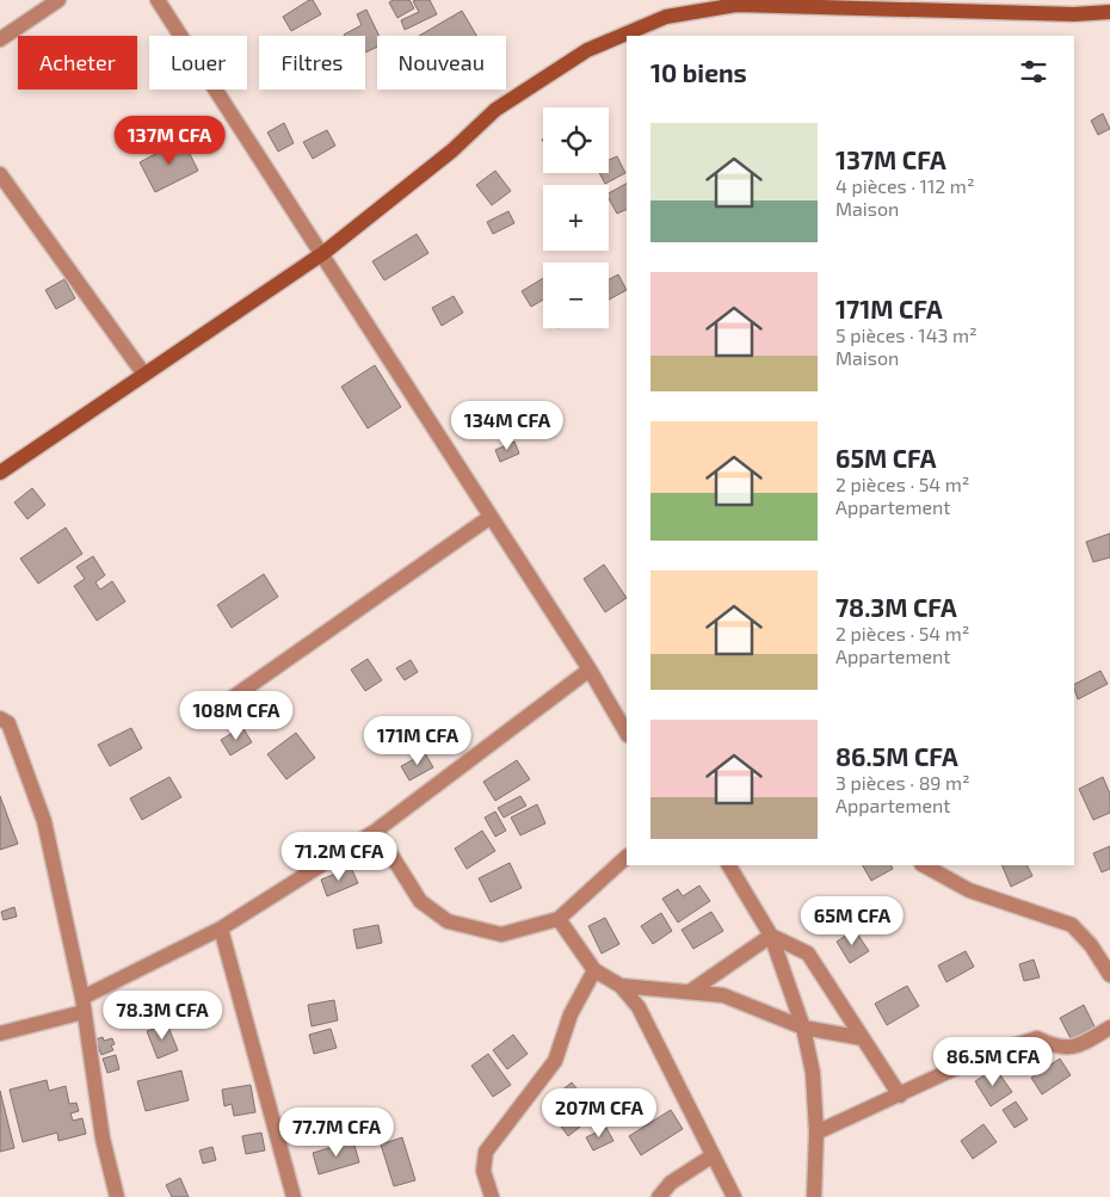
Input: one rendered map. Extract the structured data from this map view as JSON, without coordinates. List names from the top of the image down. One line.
{"page":{"chip":["Acheter","Louer","Filtres","Nouveau"],"heading":"10 biens","map_buttons":["+","−"],"list":[{"name":"137M CFA","note":"4 pièces · 112 m² · Maison"},{"name":"171M CFA","note":"5 pièces · 143 m² · Maison"},{"name":"65M CFA","note":"2 pièces · 54 m² · Appartement"},{"name":"78.3M CFA","note":"2 pièces · 54 m² · Appartement"},{"name":"86.5M CFA","note":"3 pièces · 89 m² · Appartement"}],"price":["137M CFA","134M CFA","108M CFA","171M CFA","71.2M CFA","65M CFA","78.3M CFA","86.5M CFA","207M CFA","77.7M CFA"]}}
